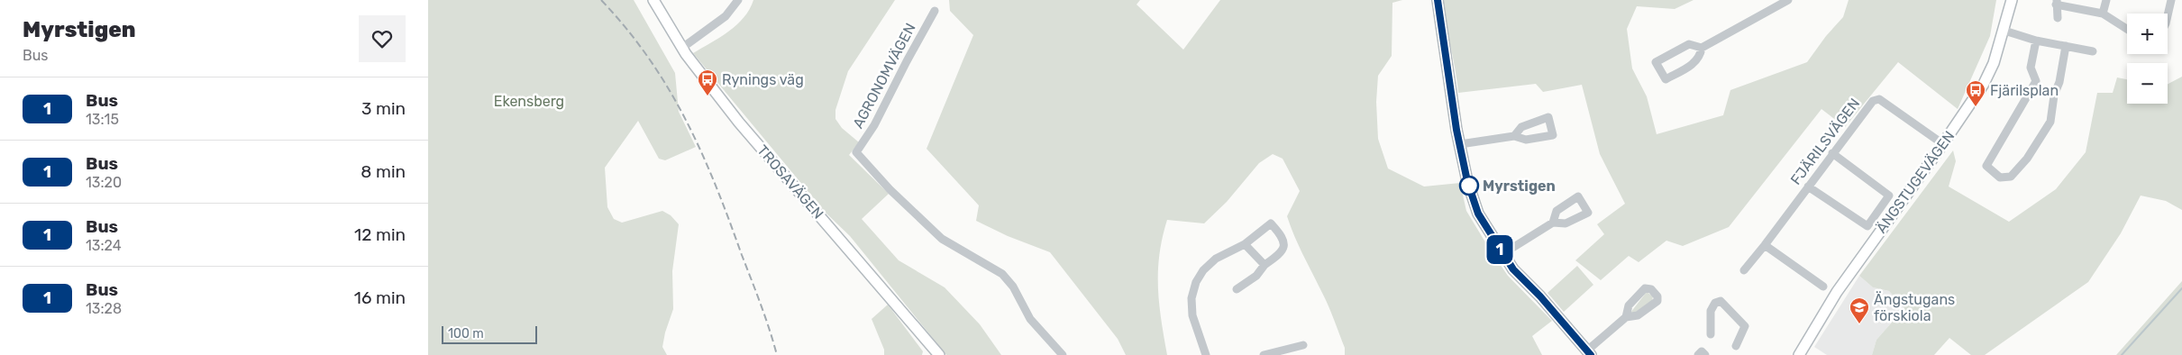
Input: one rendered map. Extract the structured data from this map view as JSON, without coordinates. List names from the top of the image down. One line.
{"streets":{"street":["AGRONOMVÄGEN","FJÄRILSVÄGEN","TROSAVÄGEN","ÄNGSTUGEVÄGEN"]},"crossings":[["FJÄRILSVÄGEN","ÄNGSTUGEVÄGEN"]],"parks":["Ekensberg"],"places":{"bus stop":["Rynings väg","Fjärilsplan"],"other":["Myrstigen"],"school or university":["Ängstugans förskiola"]},"lines":["bus line 1"],"scale_bar":"100 m","page":{"heading":["Myrstigen","Bus"],"on_map":"1","map_buttons":["+","−"],"list":[{"mark":"1","name":"Bus","note":"13:15","value":"3 min"},{"mark":"1","name":"Bus","note":"13:20","value":"8 min"},{"mark":"1","name":"Bus","note":"13:24","value":"12 min"},{"mark":"1","name":"Bus","note":"13:28","value":"16 min"}],"scale":"100 m"}}
